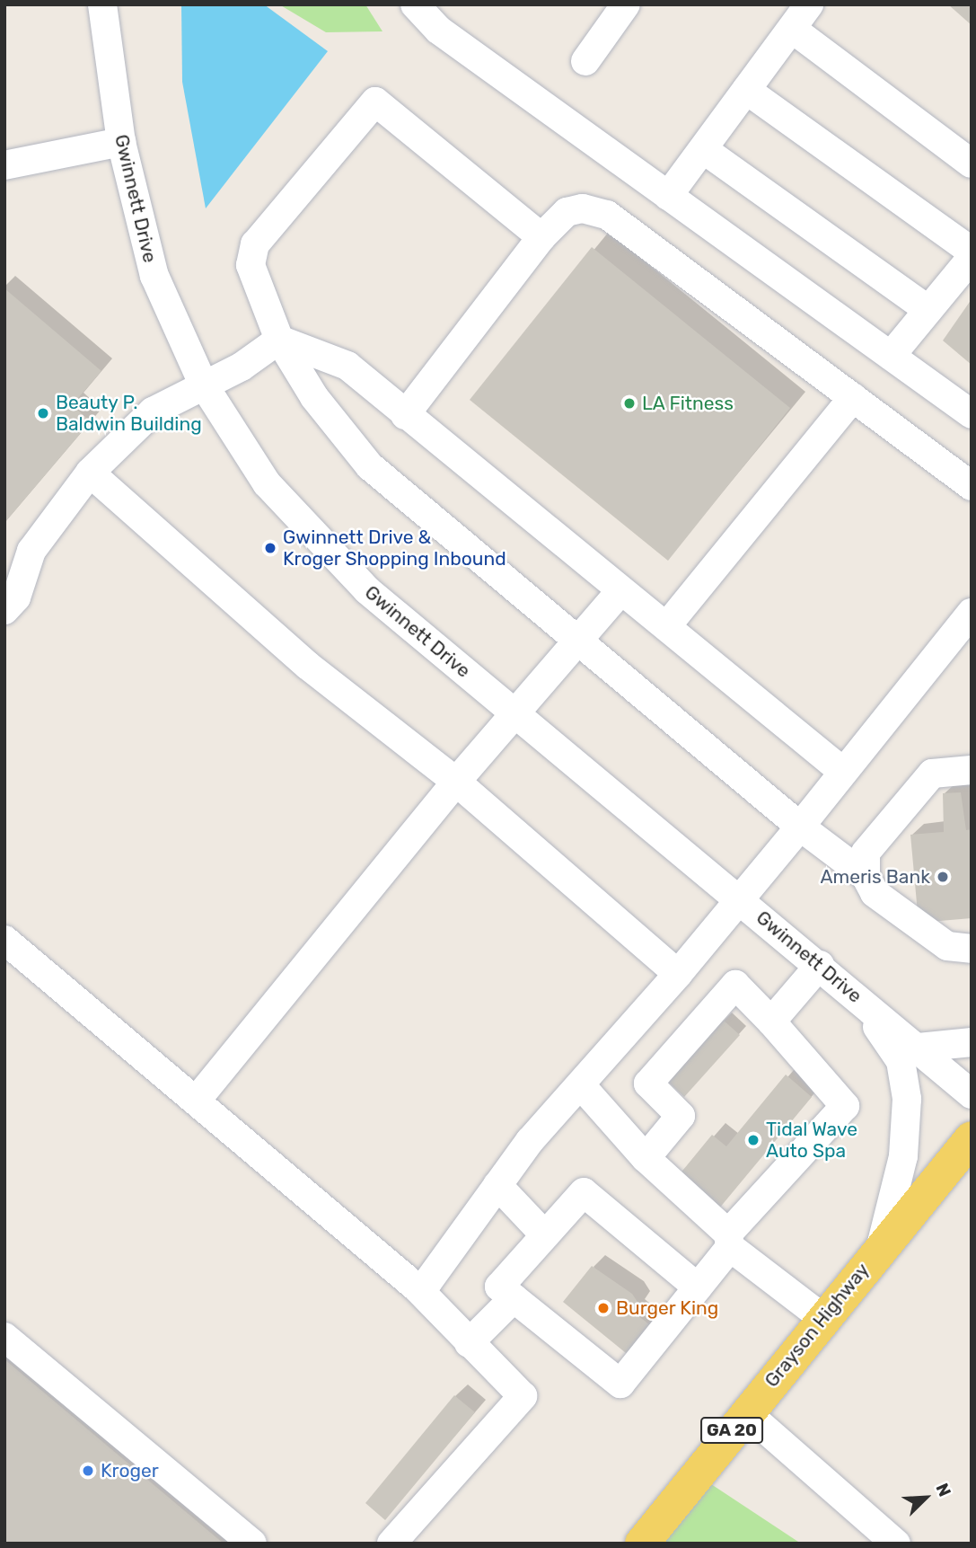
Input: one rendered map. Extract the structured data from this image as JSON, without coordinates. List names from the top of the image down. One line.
{"streets":{"main road":["Grayson Highway","GA 20"],"street":["Gwinnett Drive"]},"places":["LA Fitness","Beauty P. Baldwin Building","Gwinnett Drive & Kroger Shopping Inbound","Ameris Bank","Tidal Wave Auto Spa","Burger King","Kroger"],"north":"top right"}
